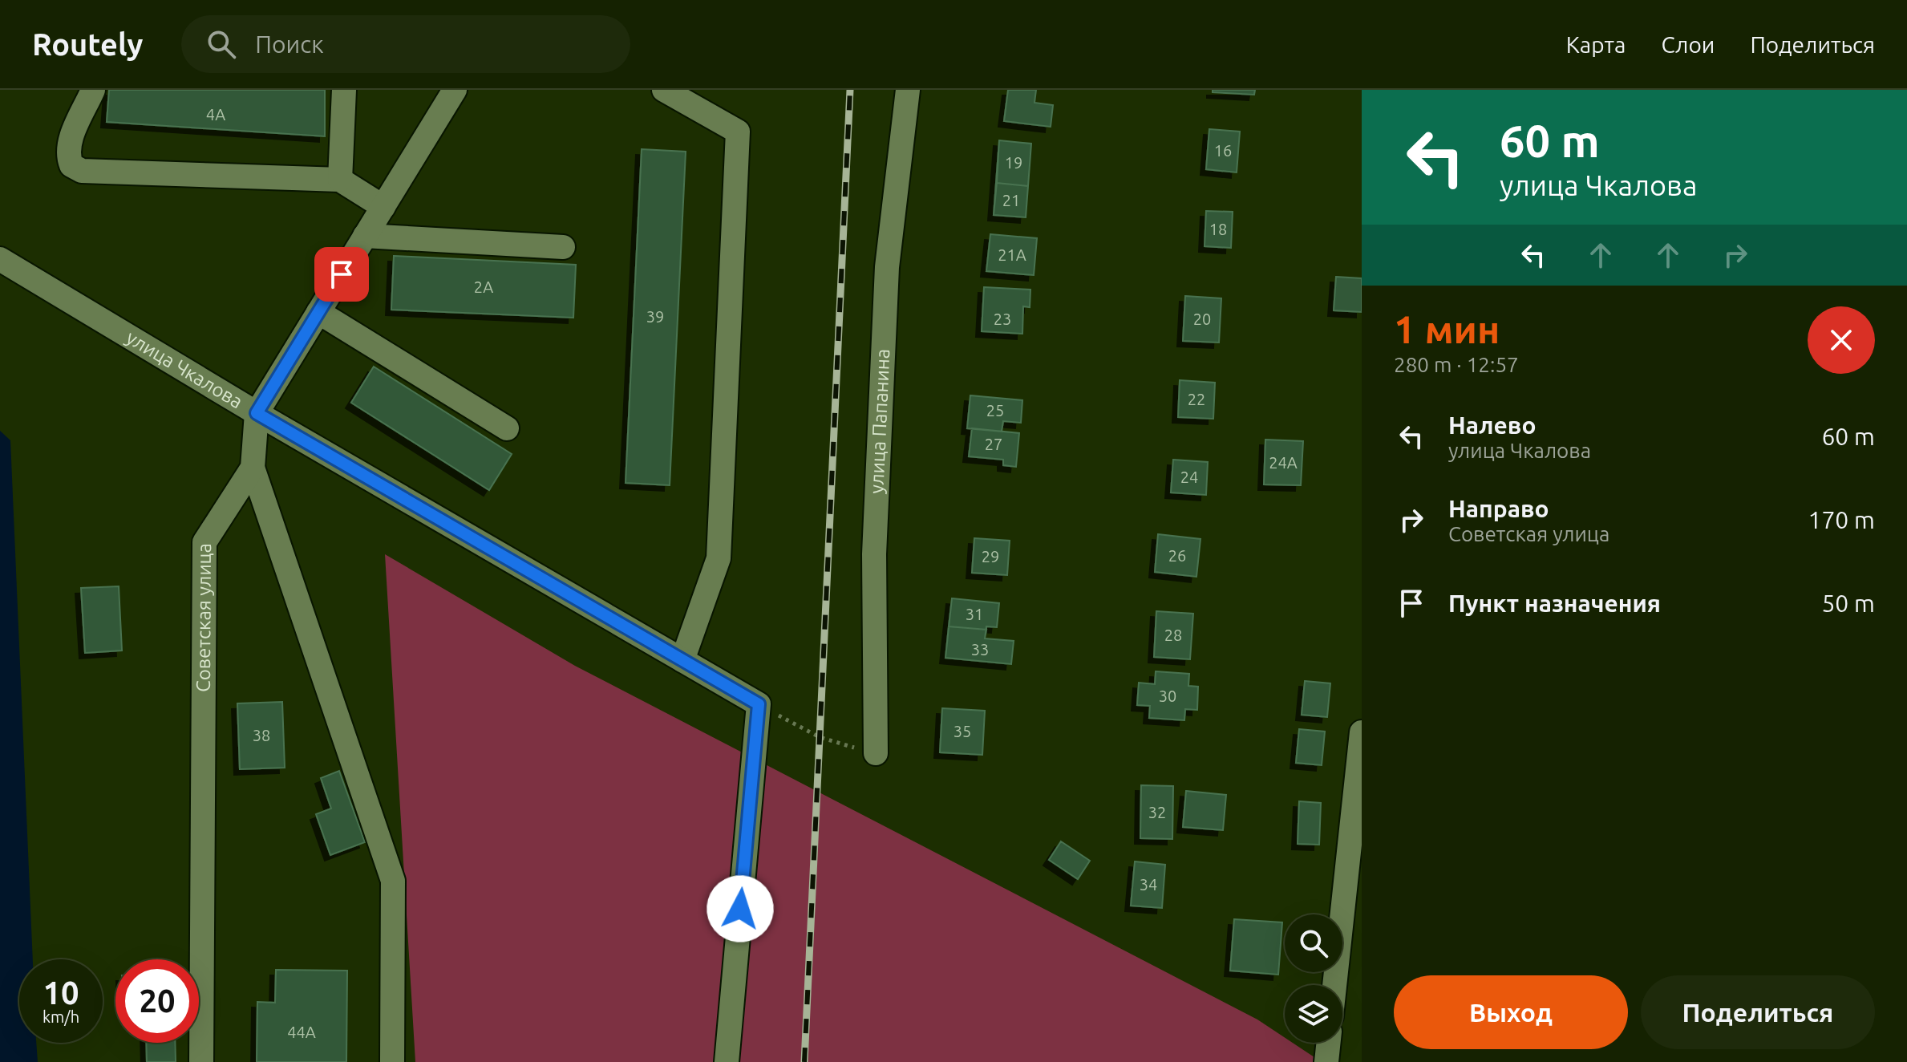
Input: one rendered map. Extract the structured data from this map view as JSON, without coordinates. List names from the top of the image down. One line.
{"streets":{"street":["улица Чкалова","улица Папанина","Советская улица"]},"crossings":[["улица Чкалова","Советская улица"]],"house_numbers":["4А","16","19","21","18","21А","2А","39","23","20","22","25","27","24А","24","26","29","31","28","33","30","35","38","32","34","44А"],"page":{"header":"Routely","search":"Поиск","nav":["Карта","Слои","Поделиться"],"turn":["60 m","улица Чкалова"],"heading":["1 мин","280 m · 12:57"],"list":[{"name":"Налево","note":"улица Чкалова","value":"60 m"},{"name":"Направо","note":"Советская улица","value":"170 m"},{"name":"Пункт назначения","value":"50 m"}],"speed":"10 km/h","limit":"20","buttons":["Выход","Поделиться"]}}
